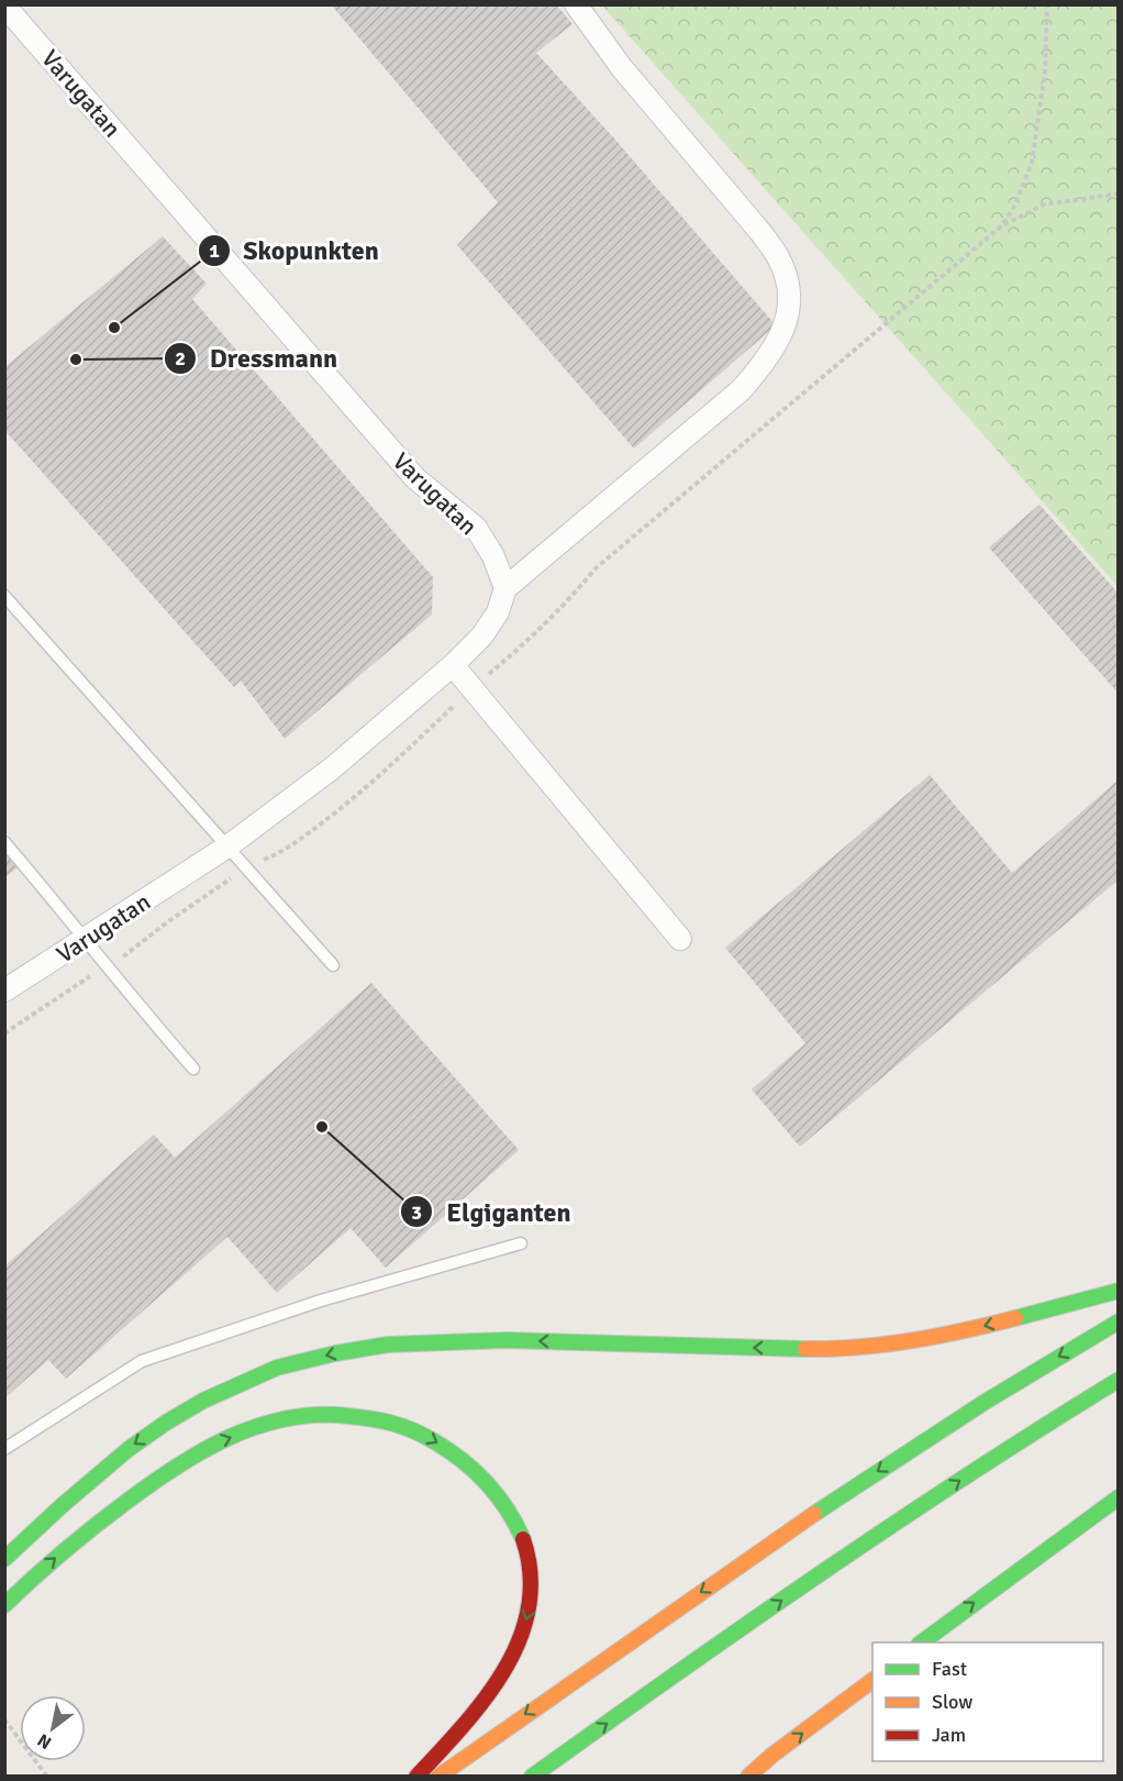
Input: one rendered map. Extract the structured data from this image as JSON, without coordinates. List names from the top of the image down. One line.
{"streets":{"street":["Varugatan"]},"places":["Skopunkten","Dressmann","Elgiganten"],"legend":["Fast","Slow","Jam"],"north":"bottom left"}
